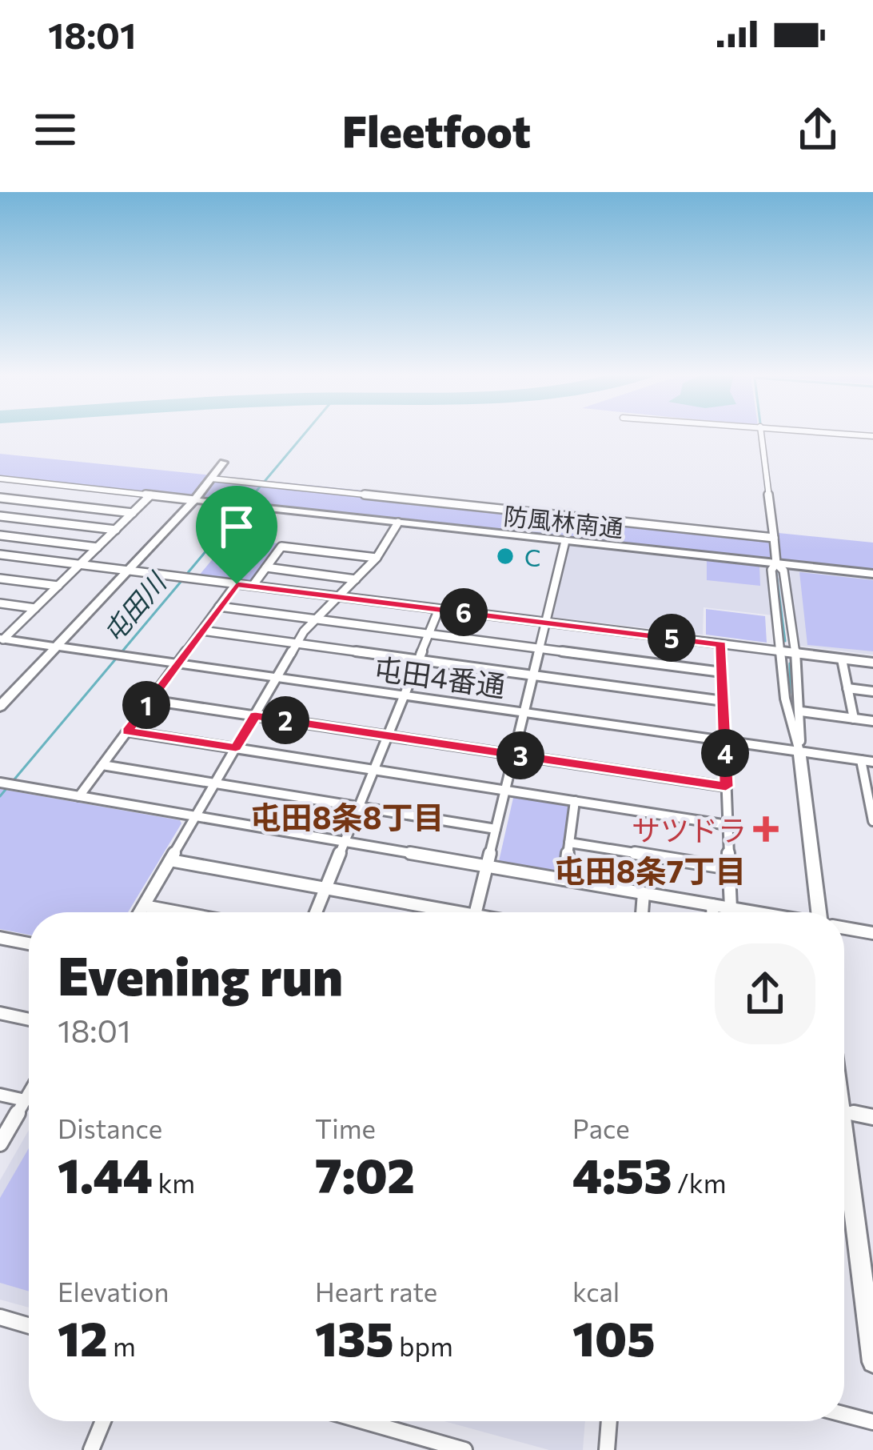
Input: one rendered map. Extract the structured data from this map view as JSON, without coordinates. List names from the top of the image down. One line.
{"streets":{"street":["防風林南通","屯田4番通"]},"districts":["屯田8条8丁目","屯田8条7丁目"],"water":["屯田川"],"places":{"other":["C"],"health":["サツドラ"]},"page":{"status":"18:01","header":"Fleetfoot","pins":["6","5","1","2","4","3"],"heading":["Evening run","18:01"],"stats":[["Distance","1.44 km"],["Time","7:02"],["Pace","4:53 /km"],["Elevation","12 m"],["Heart rate","135 bpm"],["kcal","105"]]}}
